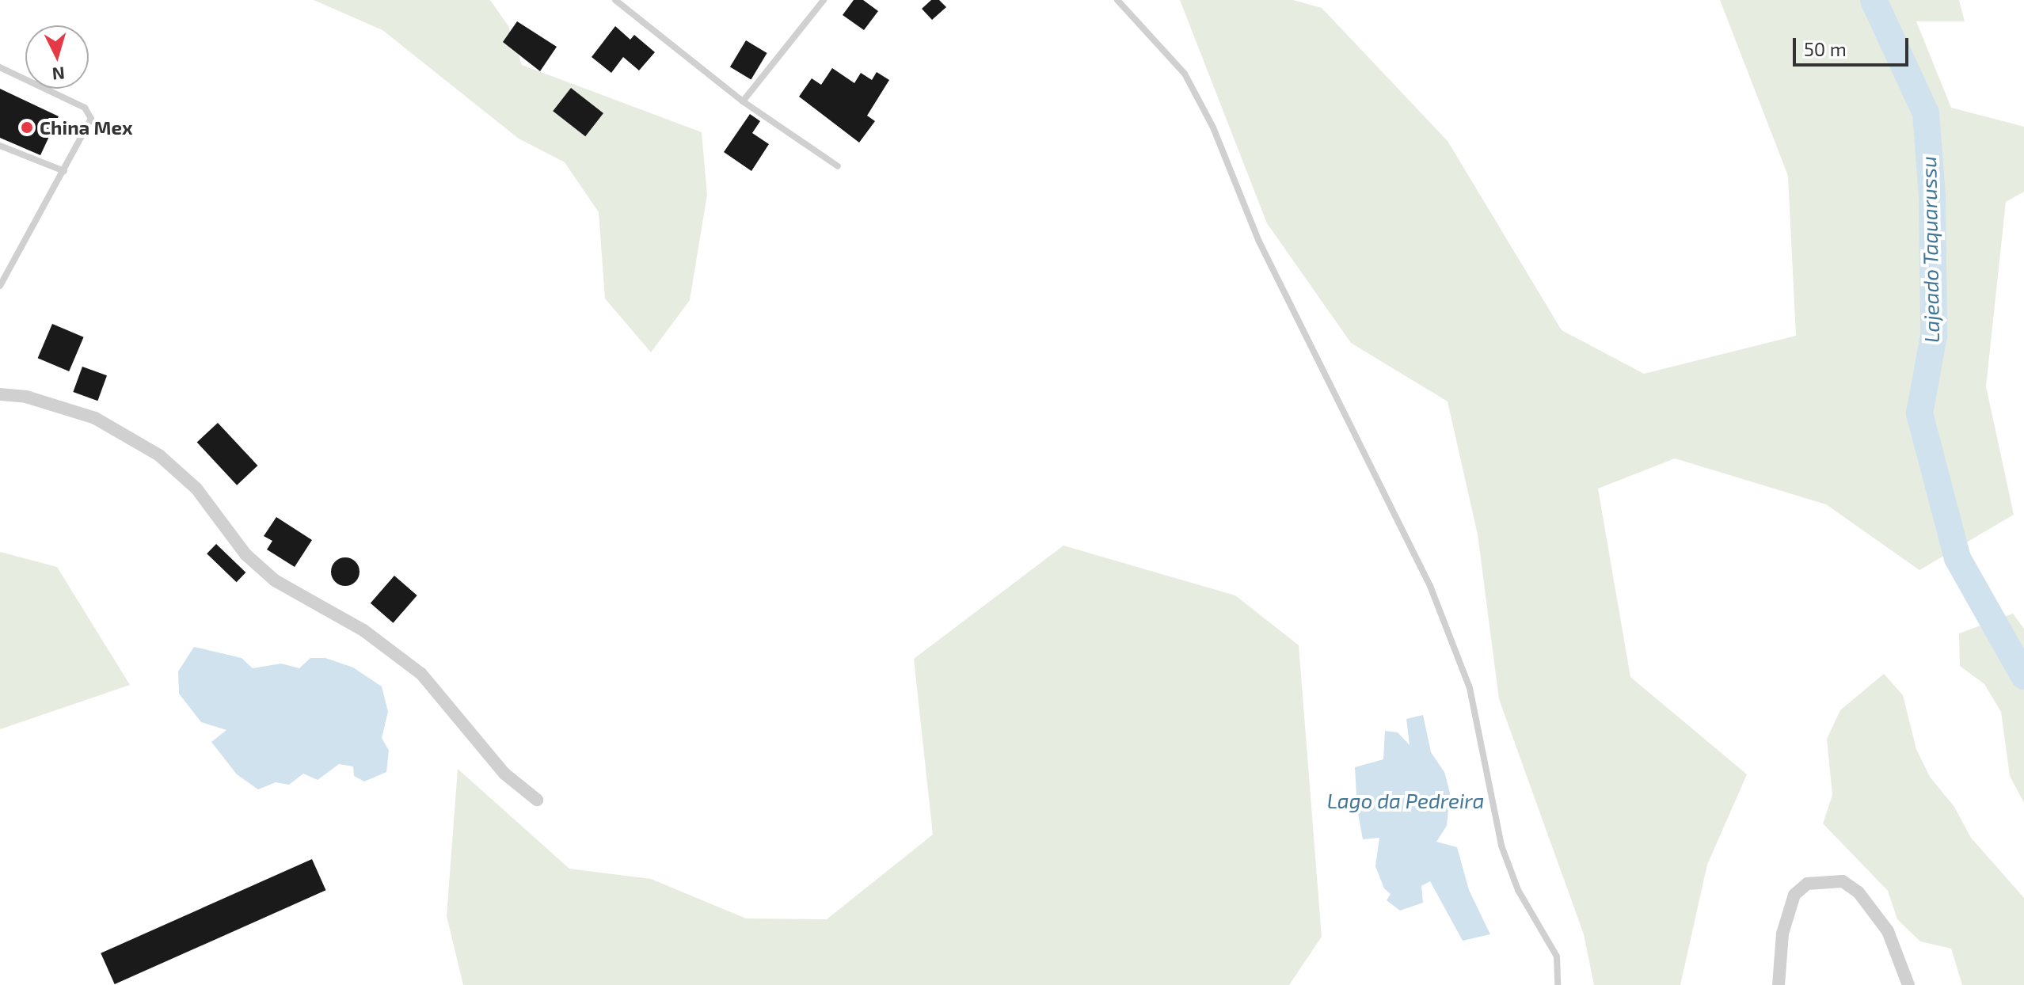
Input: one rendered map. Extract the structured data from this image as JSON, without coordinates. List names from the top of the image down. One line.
{"water":["Lajeado Taquarussu","Lago da Pedreira"],"places":["China Mex"],"scale_bar":"50 m","north":"bottom"}
